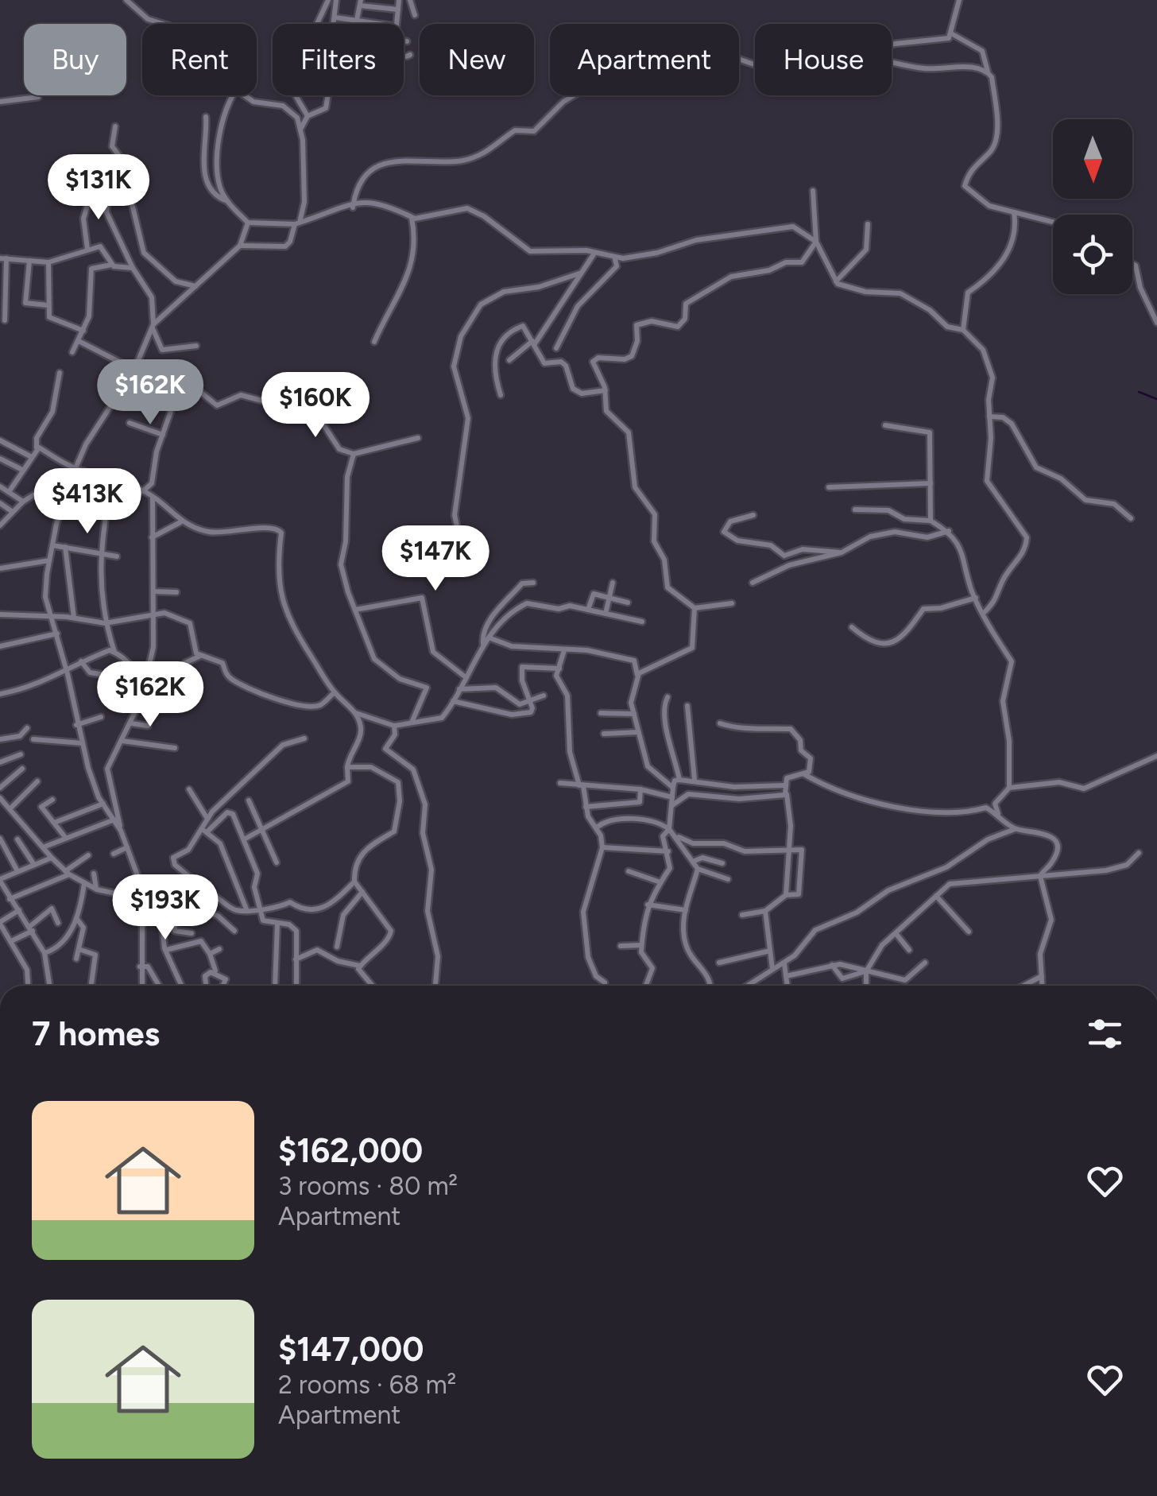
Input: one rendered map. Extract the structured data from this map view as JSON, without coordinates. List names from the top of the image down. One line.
{"north":"bottom","page":{"chip":["Buy","Rent","Filters","New","Apartment","House"],"price":["$131K","$162K","$160K","$413K","$147K","$162K","$193K"],"heading":"7 homes","list":[{"name":"$162,000","note":"3 rooms · 80 m² · Apartment"},{"name":"$147,000","note":"2 rooms · 68 m² · Apartment"}]}}
